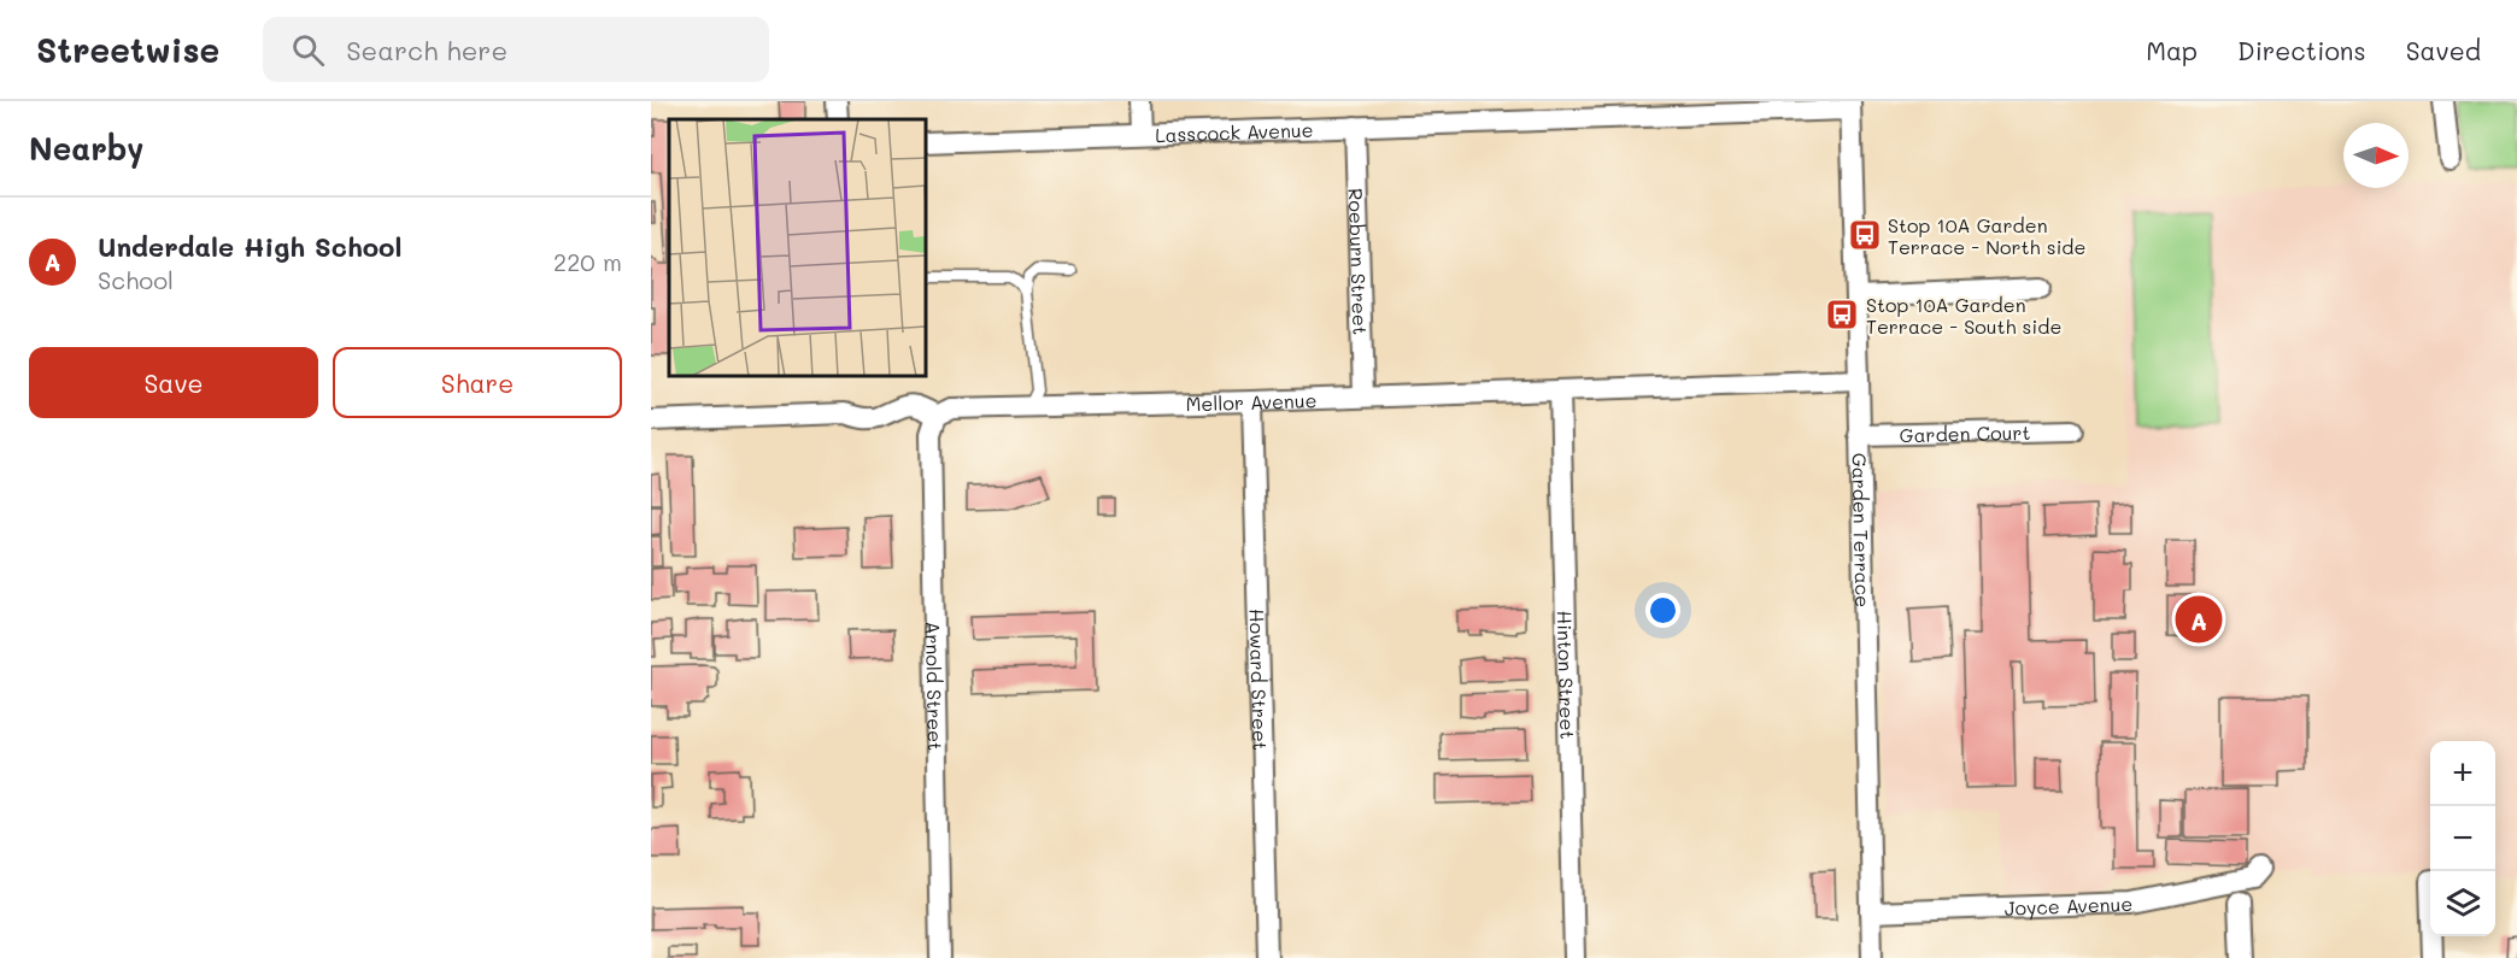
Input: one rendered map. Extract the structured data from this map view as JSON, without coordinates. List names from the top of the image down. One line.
{"streets":{"street":["Lasscock Avenue","Roeburn Street","Mellor Avenue","Garden Court","Garden Terrace","Hinton Street","Howard Street","Arnold Street","Joyce Avenue"]},"crossings":[["Lasscock Avenue","Roeburn Street"],["Lasscock Avenue","Garden Terrace"],["Roeburn Street","Mellor Avenue"],["Mellor Avenue","Garden Terrace"],["Mellor Avenue","Hinton Street"],["Mellor Avenue","Howard Street"],["Mellor Avenue","Arnold Street"],["Garden Court","Garden Terrace"],["Garden Terrace","Joyce Avenue"]],"places":{"bus stop":["Stop 10A Garden Terrace - North side","Stop 10A Garden Terrace - South side"]},"north":"right","page":{"header":"Streetwise","search":"Search here","nav":["Map","Directions","Saved"],"heading":"Nearby","list":[{"mark":"A","name":"Underdale High School","note":"School","value":"220 m"}],"buttons":["Save","Share"],"pins":"A","map_buttons":["+","−"]}}
